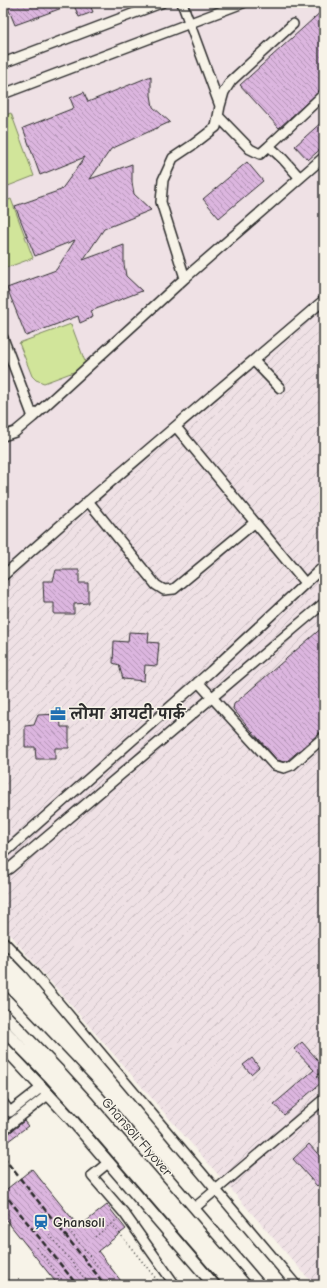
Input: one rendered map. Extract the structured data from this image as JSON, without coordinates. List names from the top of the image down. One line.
{"streets":{"main road":["Ghansoli Flyover"]},"places":{"office":["लोमा आयटी पार्क"],"station":["Ghansoli"]}}
